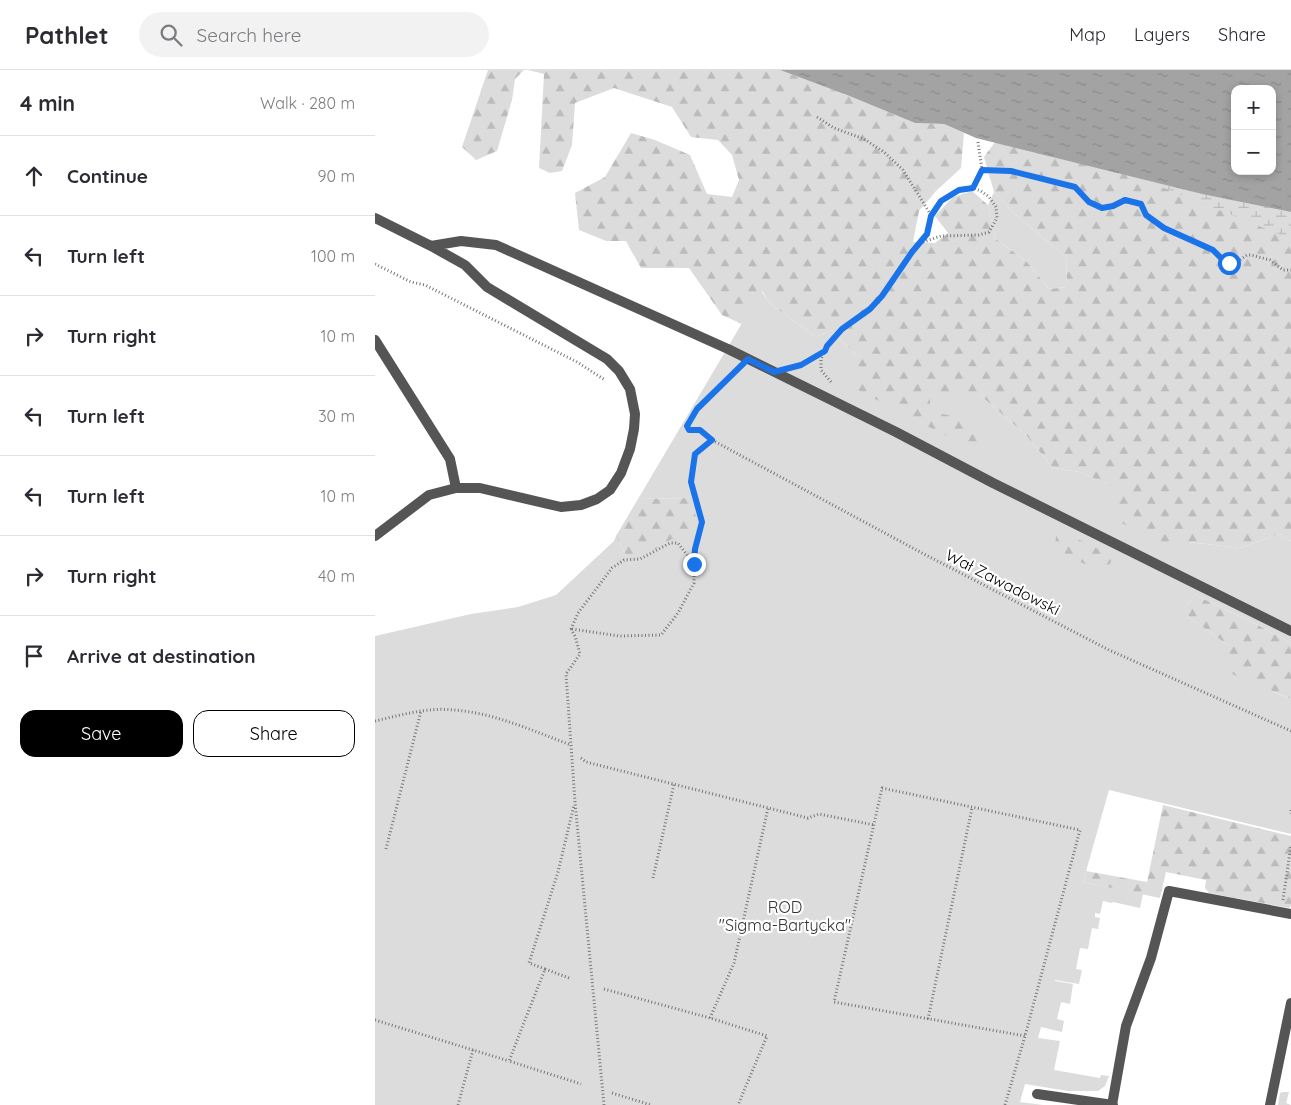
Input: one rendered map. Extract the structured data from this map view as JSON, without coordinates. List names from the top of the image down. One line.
{"streets":{"path":["Wał Zawadowski"]},"parks":["ROD \"Sigma-Bartycka\""],"page":{"header":"Pathlet","search":"Search here","nav":["Map","Layers","Share"],"heading":["4 min","Walk · 280 m"],"map_buttons":["+","−"],"list":[["Continue","90 m"],["Turn left","100 m"],["Turn right","10 m"],["Turn left","30 m"],["Turn left","10 m"],["Turn right","40 m"],"Arrive at destination"],"buttons":["Save","Share"]}}
